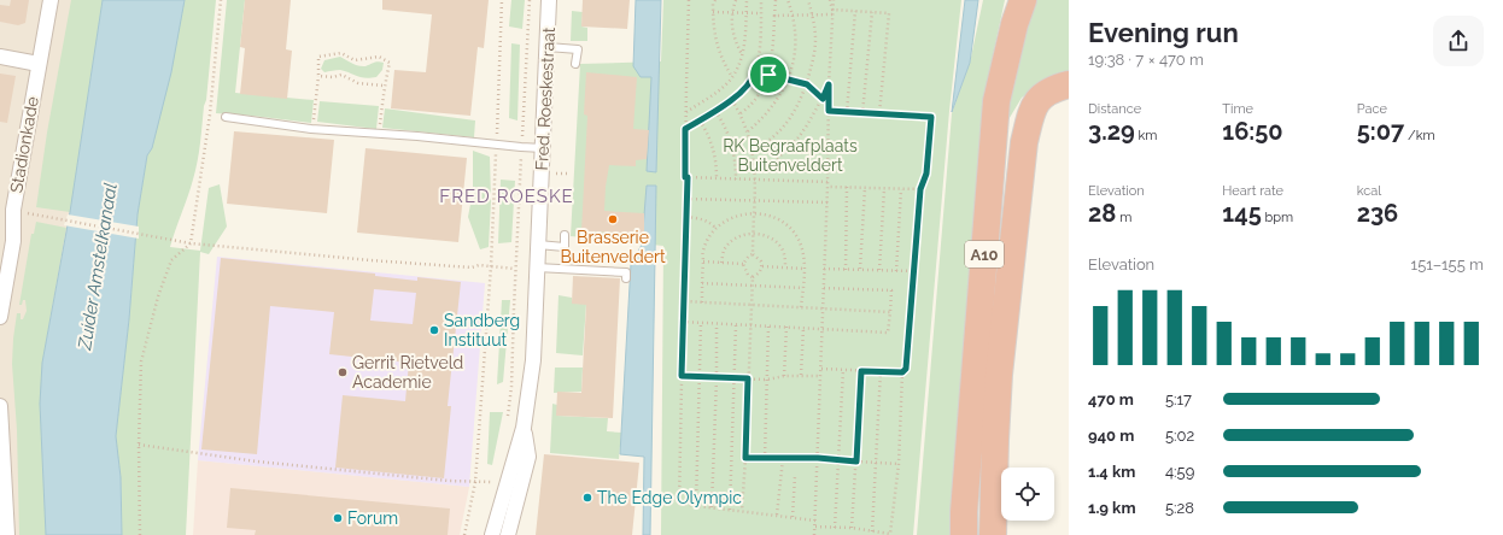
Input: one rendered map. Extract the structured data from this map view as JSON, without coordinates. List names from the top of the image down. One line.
{"streets":{"highway":["A10"],"street":["Fred. Roeskestraat","Stadionkade"]},"districts":["FRED ROESKE"],"water":["Zuider Amstelkanaal"],"parks":["RK Begraafplaats Buitenveldert"],"places":["Brasserie Buitenveldert","Sandberg Instituut","Gerrit Rietveld Academie","The Edge Olympic","Forum"],"page":{"heading":["Evening run","19:38 · 7 × 470 m"],"stats":[["Distance","3.29 km"],["Time","16:50"],["Pace","5:07 /km"],["Elevation","28 m"],["Heart rate","145 bpm"],["kcal","236"]],"chart":["Elevation","151–155 m"],"list":[{"name":"470 m","note":"5:17"},{"name":"940 m","note":"5:02"},{"name":"1.4 km","note":"4:59"},{"name":"1.9 km","note":"5:28"}]}}
